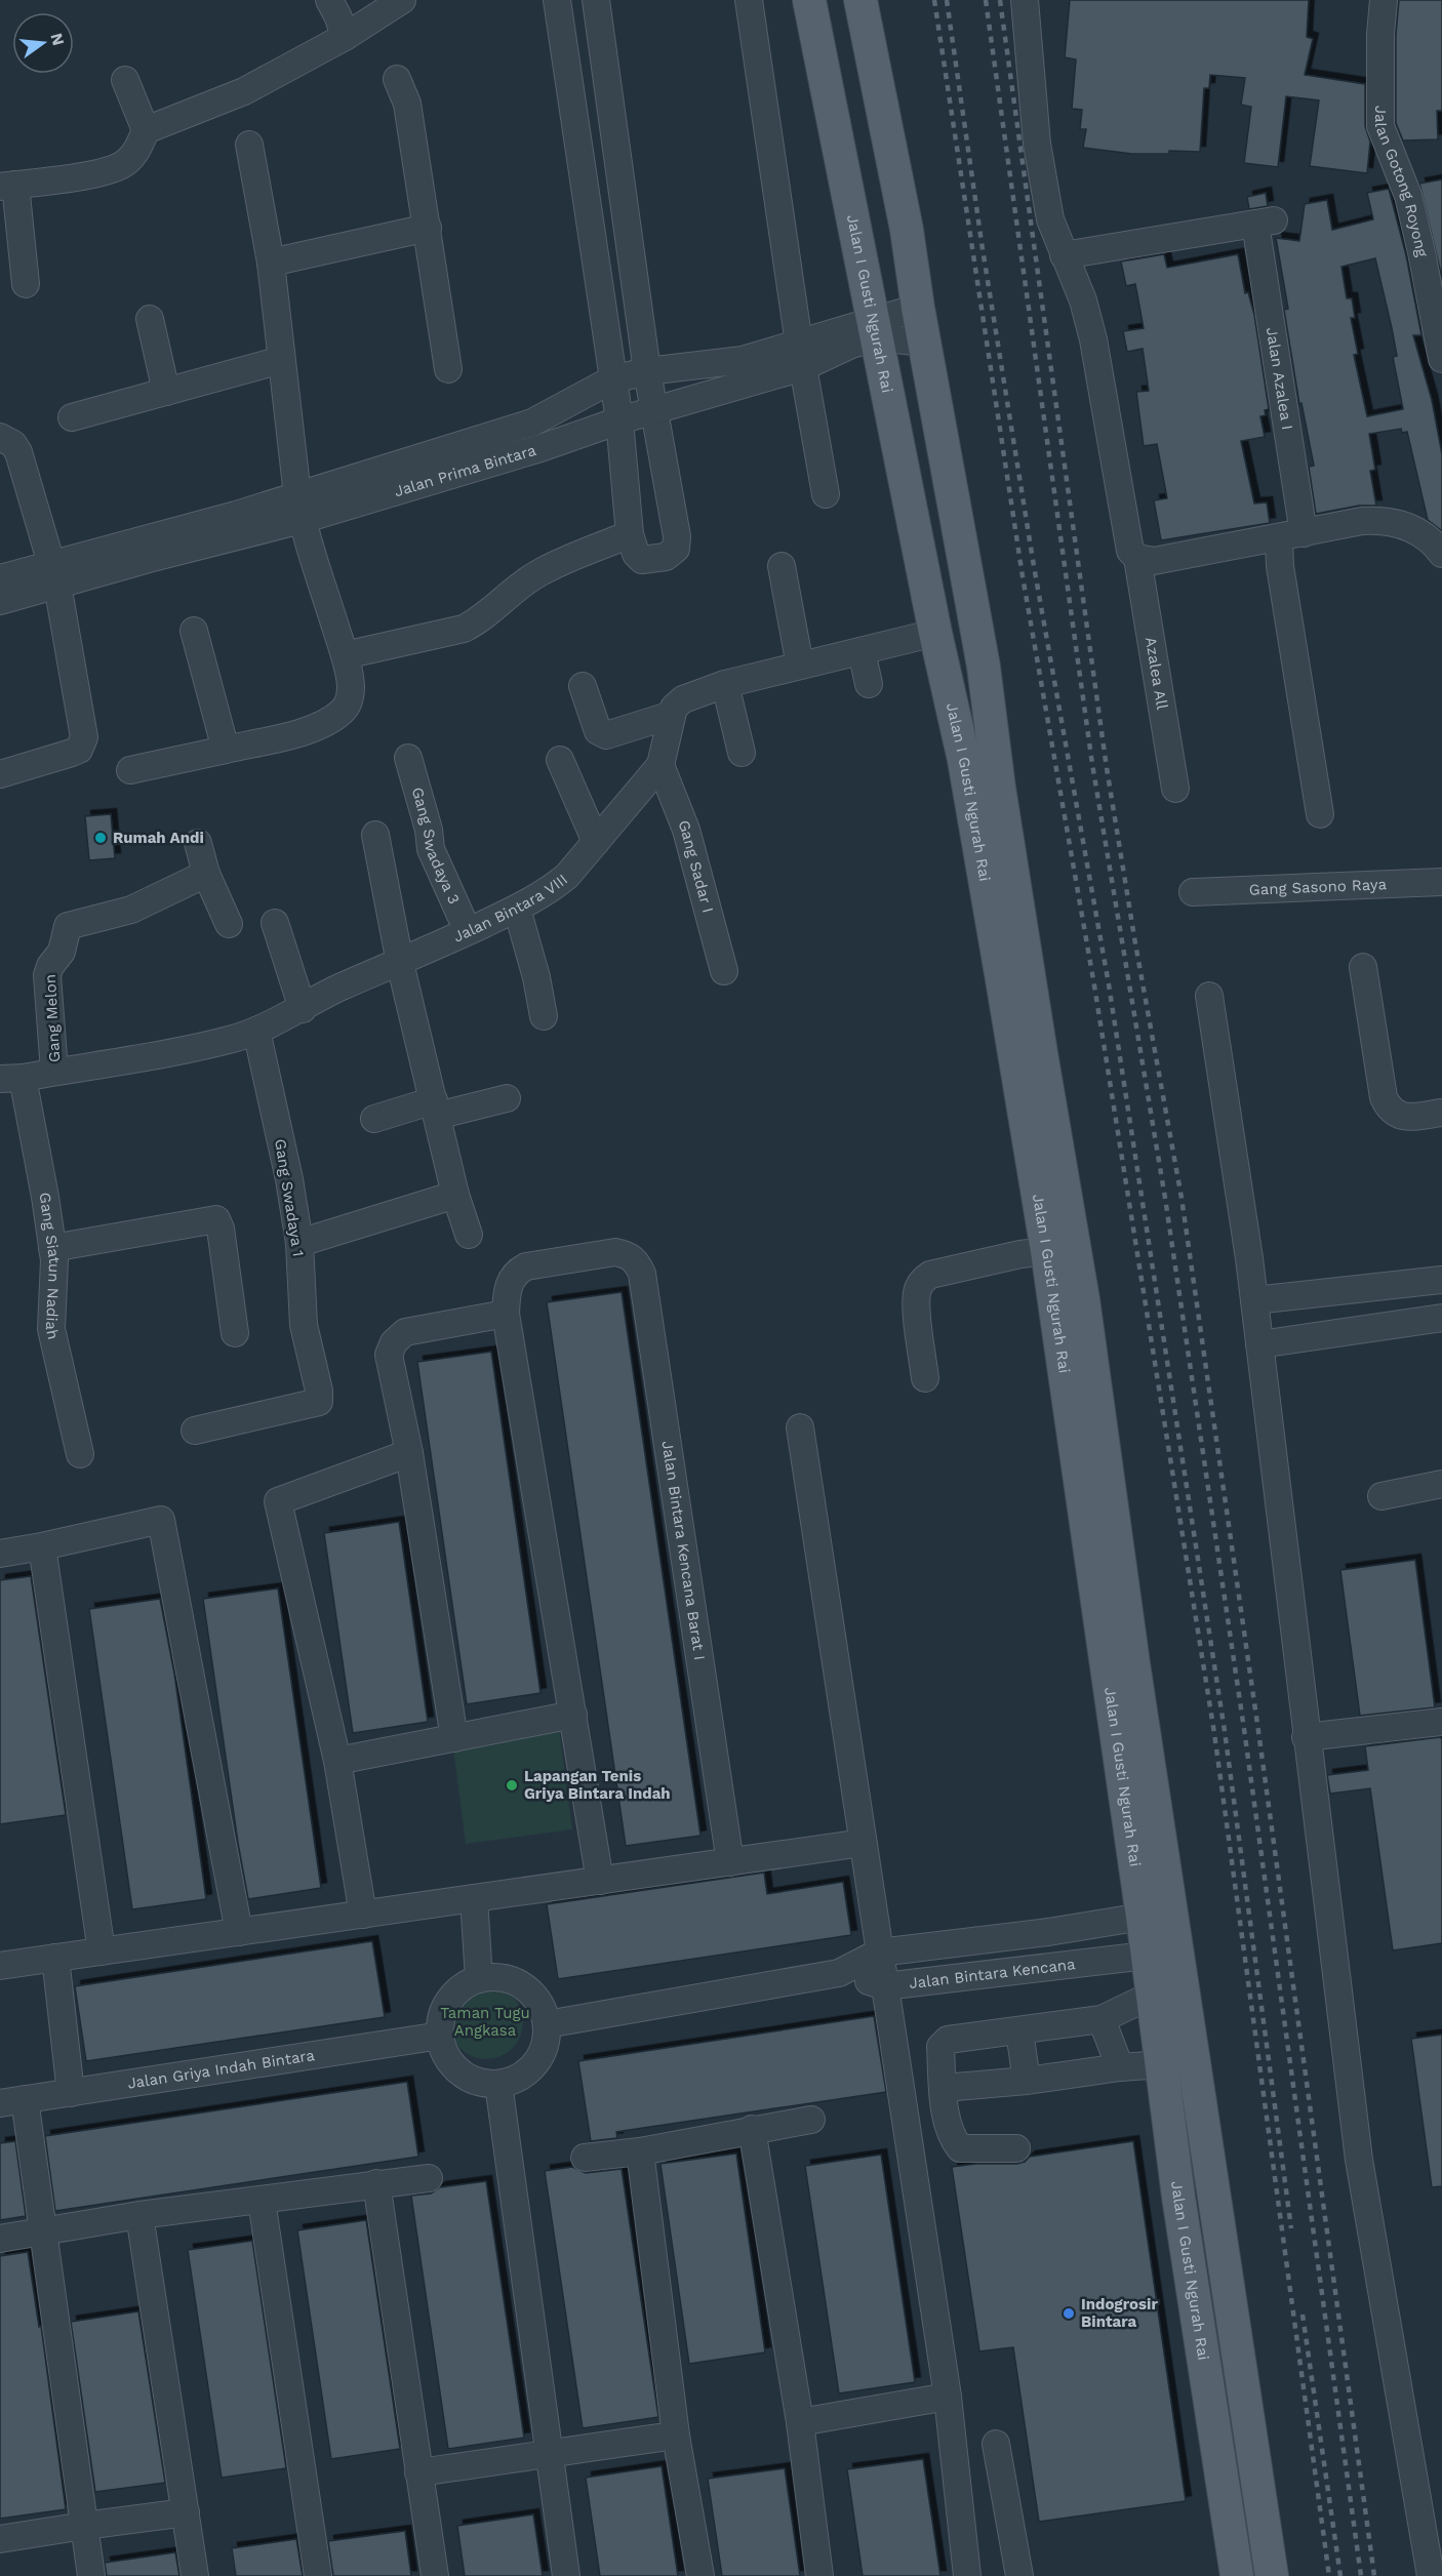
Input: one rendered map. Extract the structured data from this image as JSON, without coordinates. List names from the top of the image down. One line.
{"streets":{"main road":["Jalan I Gusti Ngurah Rai"],"street":["Jalan Gotong Royong","Jalan Azalea I","Jalan Prima Bintara","Azalea All","Gang Swadaya 3","Gang Sadar I","Gang Sasono Raya","Jalan Bintara VIII","Gang Melon","Gang Swadaya 1","Gang Siatun Nadiah","Jalan Bintara Kencana Barat I","Jalan Bintara Kencana","Jalan Griya Indah Bintara"]},"crossings":[["Jalan I Gusti Ngurah Rai","Jalan Prima Bintara"],["Jalan I Gusti Ngurah Rai","Jalan Bintara Kencana"],["Jalan Azalea I","Azalea All"],["Gang Swadaya 3","Jalan Bintara VIII"],["Gang Sadar I","Jalan Bintara VIII"],["Jalan Bintara VIII","Gang Melon"],["Jalan Bintara VIII","Gang Swadaya 1"],["Jalan Bintara VIII","Gang Siatun Nadiah"],["Jalan Bintara Kencana","Jalan Griya Indah Bintara"]],"parks":["Taman Tugu Angkasa"],"places":["Rumah Andi","Lapangan Tenis Griya Bintara Indah","Indogrosir Bintara"],"north":"right"}
